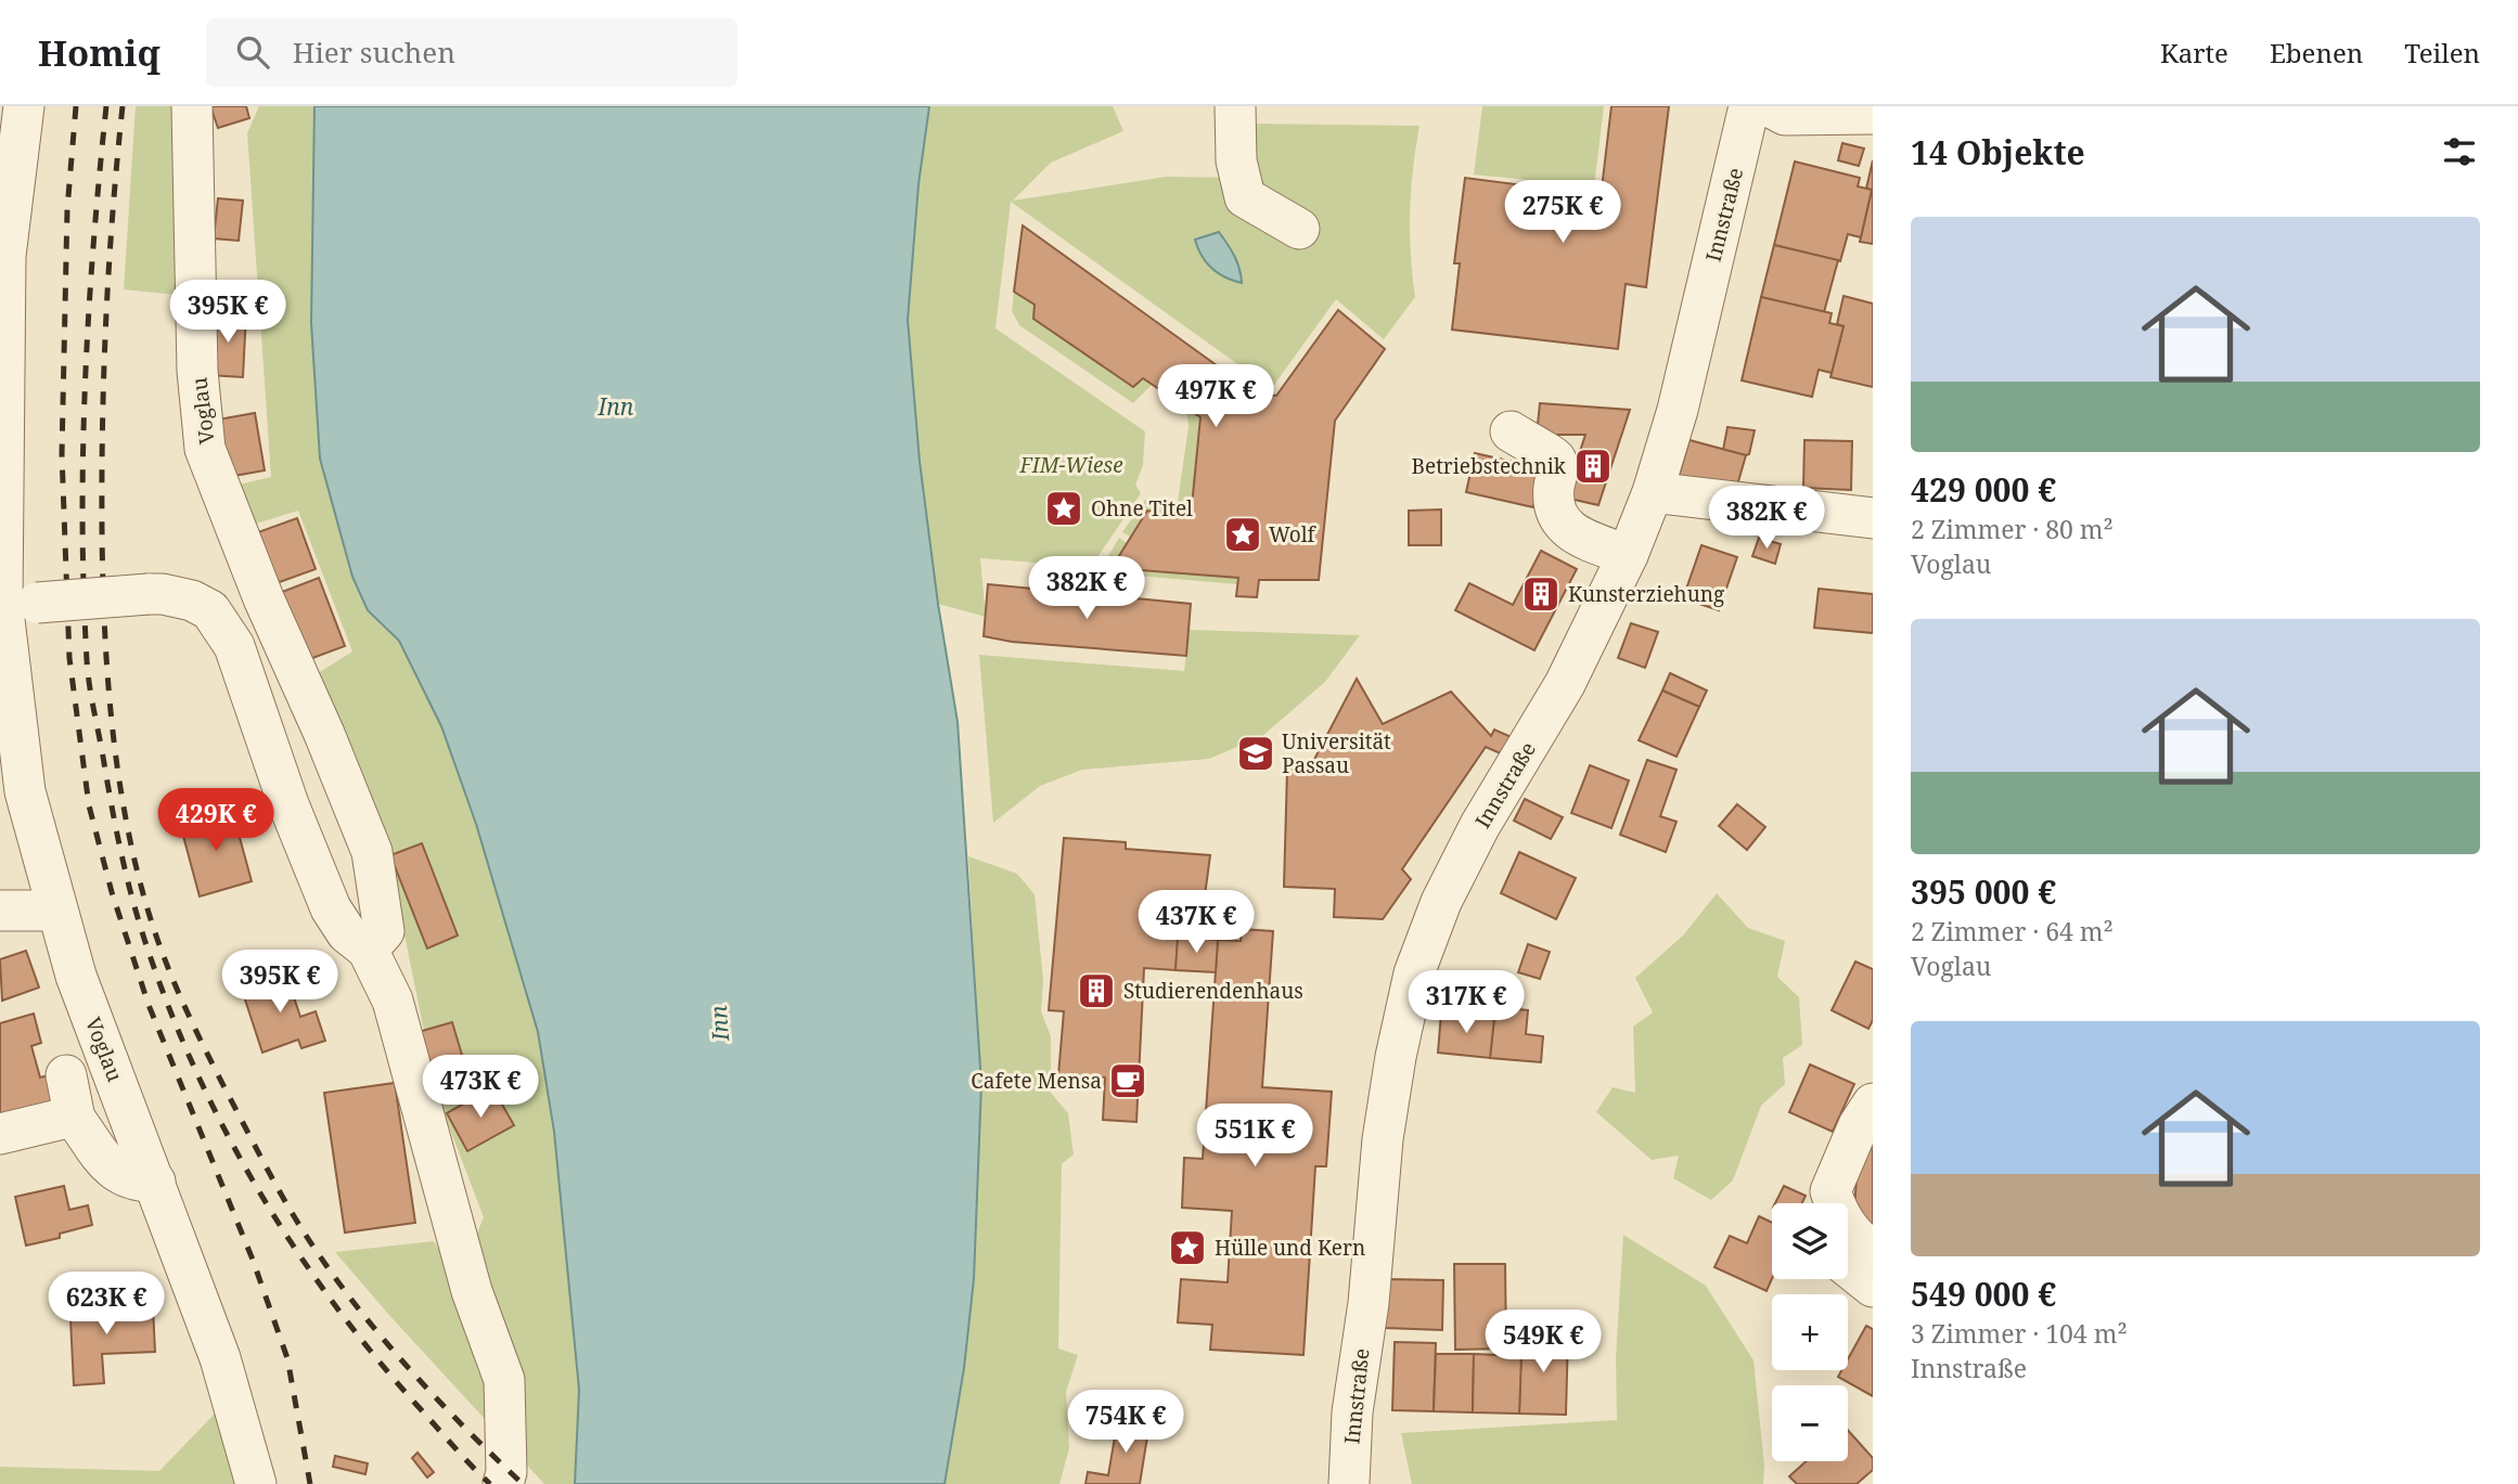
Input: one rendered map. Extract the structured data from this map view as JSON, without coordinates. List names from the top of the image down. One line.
{"streets":{"street":["Innstraße","Voglau"]},"water":["Inn"],"parks":["FIM-Wiese"],"places":{"building":["Betriebstechnik","Kunsterziehung","Studierendenhaus"],"place":["Ohne Titel","Wolf","Hülle und Kern"],"school or university":["Universität Passau"],"cafe":["Cafete Mensa"]},"page":{"header":"Homiq","search":"Hier suchen","nav":["Karte","Ebenen","Teilen"],"heading":"14 Objekte","price":["275K €","395K €","497K €","382K €","382K €","429K €","437K €","395K €","317K €","473K €","551K €","623K €","549K €","754K €"],"list":[{"name":"429 000 €","note":"2 Zimmer · 80 m² · Voglau"},{"name":"395 000 €","note":"2 Zimmer · 64 m² · Voglau"},{"name":"549 000 €","note":"3 Zimmer · 104 m² · Innstraße"}],"map_buttons":["+","−"]}}
